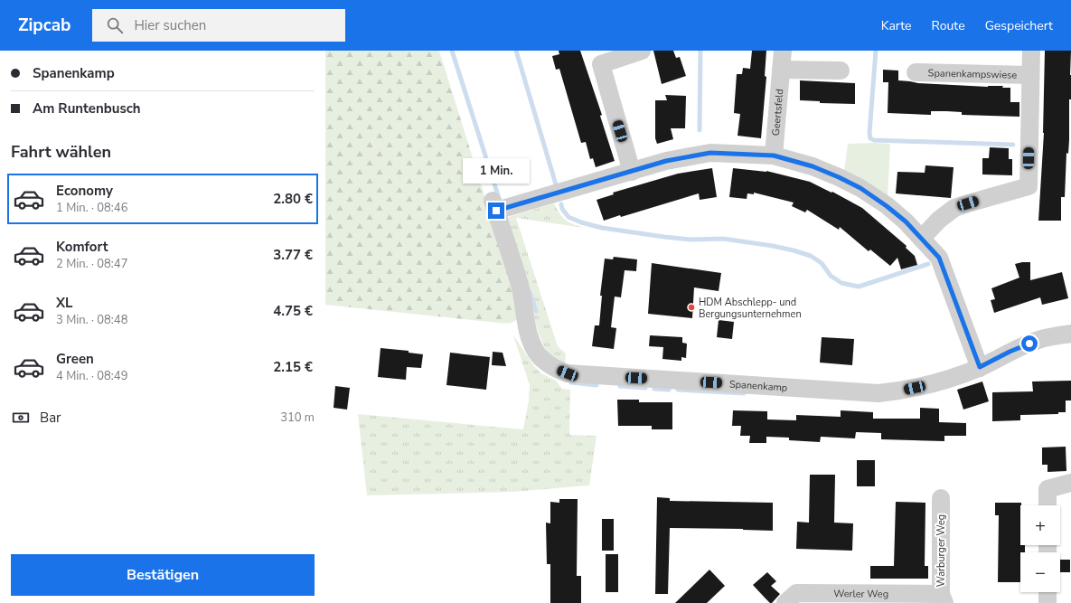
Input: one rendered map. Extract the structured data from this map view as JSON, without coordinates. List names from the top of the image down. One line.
{"streets":{"street":["Spanenkampswiese","Geertsfeld","Spanenkamp","Warburger Weg","Werler Weg"]},"crossings":[["Warburger Weg","Werler Weg"]],"places":["HDM Abschlepp- und Bergungsunternehmen"],"page":{"header":"Zipcab","search":"Hier suchen","nav":["Karte","Route","Gespeichert"],"banner":["Spanenkamp","Am Runtenbusch"],"heading":"Fahrt wählen","bubble":"1 Min.","list":[{"name":"Economy","note":"1 Min. · 08:46","value":"2.80 €"},{"name":"Komfort","note":"2 Min. · 08:47","value":"3.77 €"},{"name":"XL","note":"3 Min. · 08:48","value":"4.75 €"},{"name":"Green","note":"4 Min. · 08:49","value":"2.15 €"}],"pay":["Bar","310 m"],"map_buttons":["+","−"],"buttons":"Bestätigen"}}
